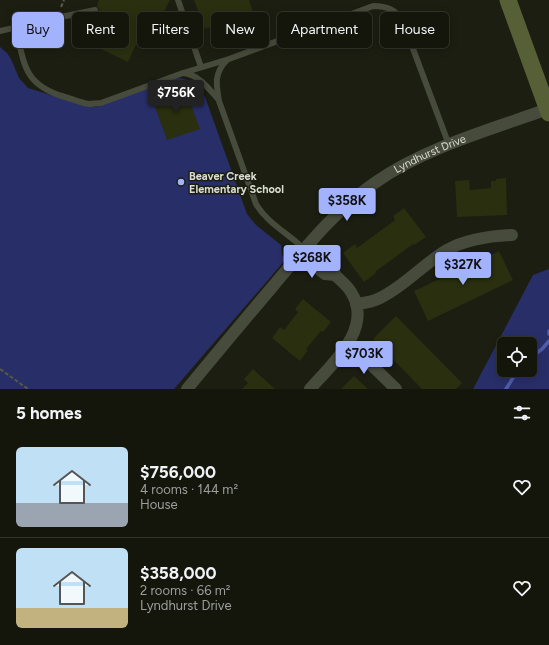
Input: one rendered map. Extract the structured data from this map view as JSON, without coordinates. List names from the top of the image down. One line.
{"streets":{"street":["Lyndhurst Drive"]},"places":["Beaver Creek Elementary School"],"page":{"chip":["Buy","Rent","Filters","New","Apartment","House"],"price":["$756K","$358K","$268K","$327K","$703K"],"heading":"5 homes","list":[{"name":"$756,000","note":"4 rooms · 144 m² · House"},{"name":"$358,000","note":"2 rooms · 66 m² · Lyndhurst Drive"}]}}
